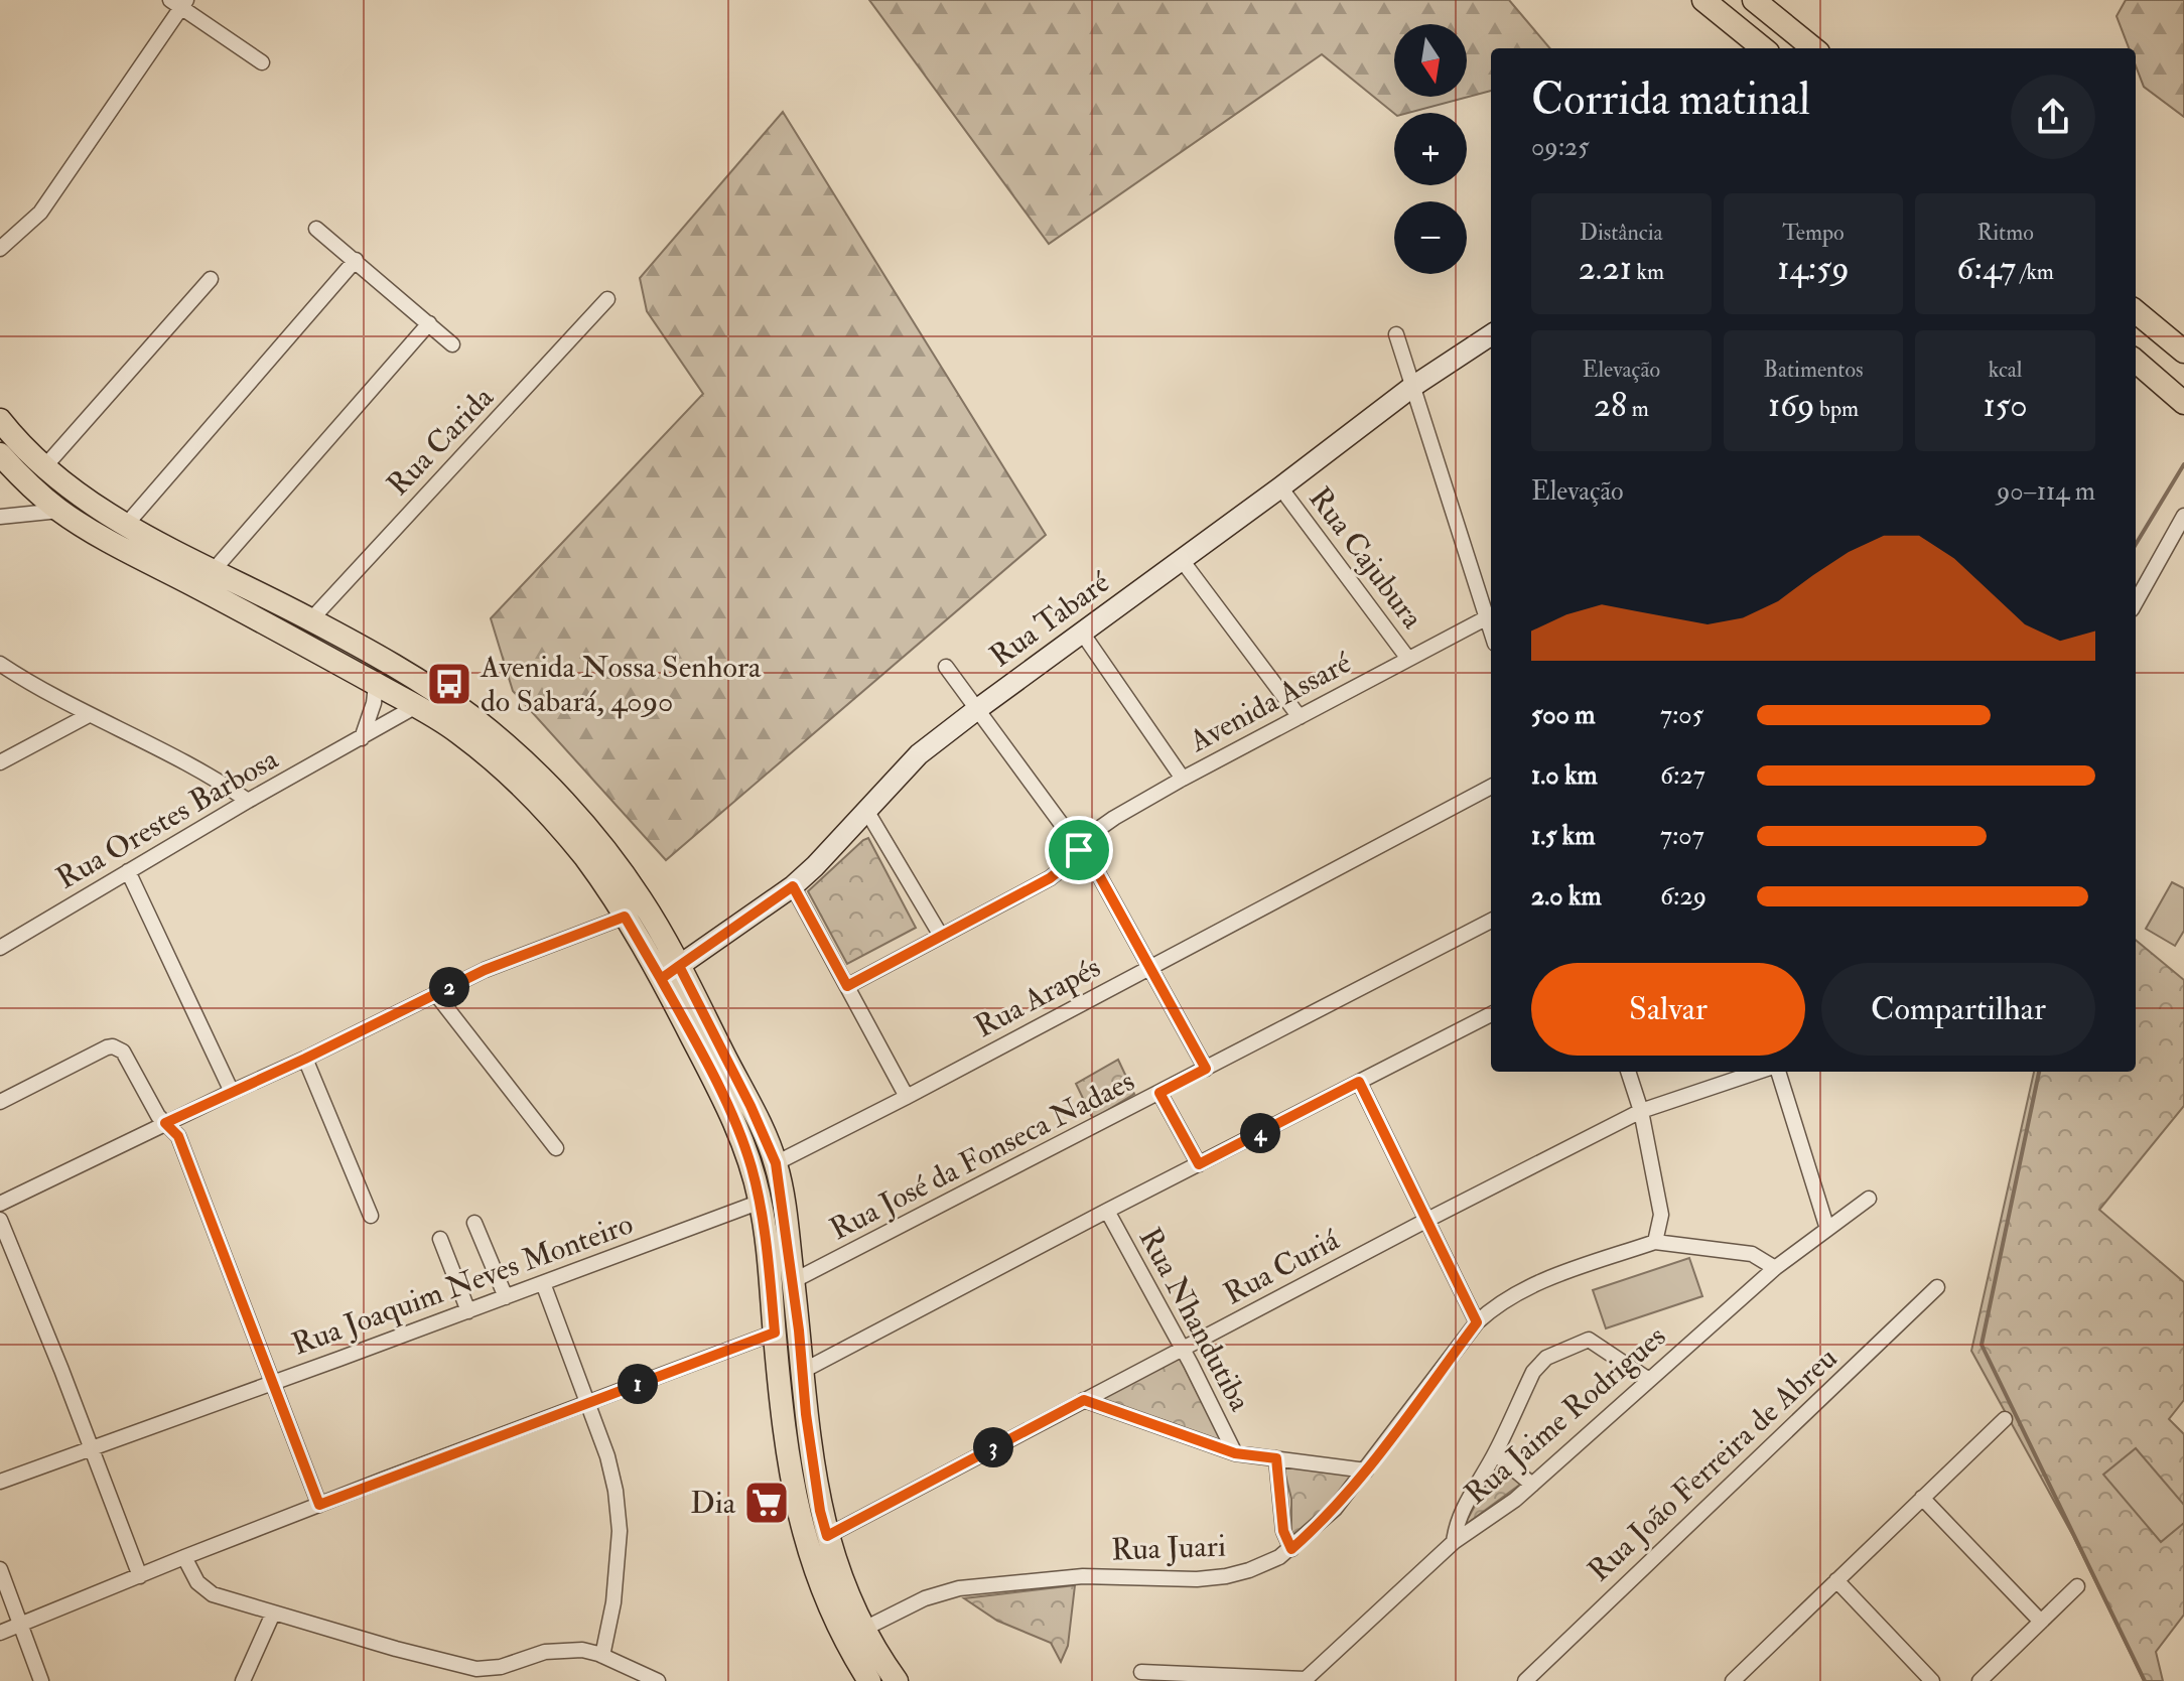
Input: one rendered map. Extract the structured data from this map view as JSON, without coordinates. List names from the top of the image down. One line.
{"streets":{"street":["Rua Carida","Rua Cajubura","Rua Tabaré","Avenida Assaré","Rua Orestes Barbosa","Rua Arapés","Rua José da Fonseca Nadaes","Rua Curiá","Rua Joaquim Neves Monteiro","Rua Nhandutiba","Rua Jaime Rodrigues","Rua João Ferreira de Abreu","Rua Juari"]},"crossings":[["Rua Cajubura","Rua Tabaré"],["Rua Cajubura","Avenida Assaré"],["Rua Curiá","Rua Nhandutiba"]],"places":{"bus stop":["Avenida Nossa Senhora do Sabará, 4090"],"supermarket":["Dia"]},"north":"bottom","page":{"map_buttons":["+","−"],"heading":["Corrida matinal","09:25"],"stats":[["Distância","2.21 km"],["Tempo","14:59"],["Ritmo","6:47 /km"],["Elevação","28 m"],["Batimentos","169 bpm"],["kcal","150"]],"chart":["Elevação","90–114 m"],"list":[{"name":"500 m","note":"7:05"},{"name":"1.0 km","note":"6:27"},{"name":"1.5 km","note":"7:07"},{"name":"2.0 km","note":"6:29"}],"buttons":["Salvar","Compartilhar"],"pins":["2","4","1","3"]}}
